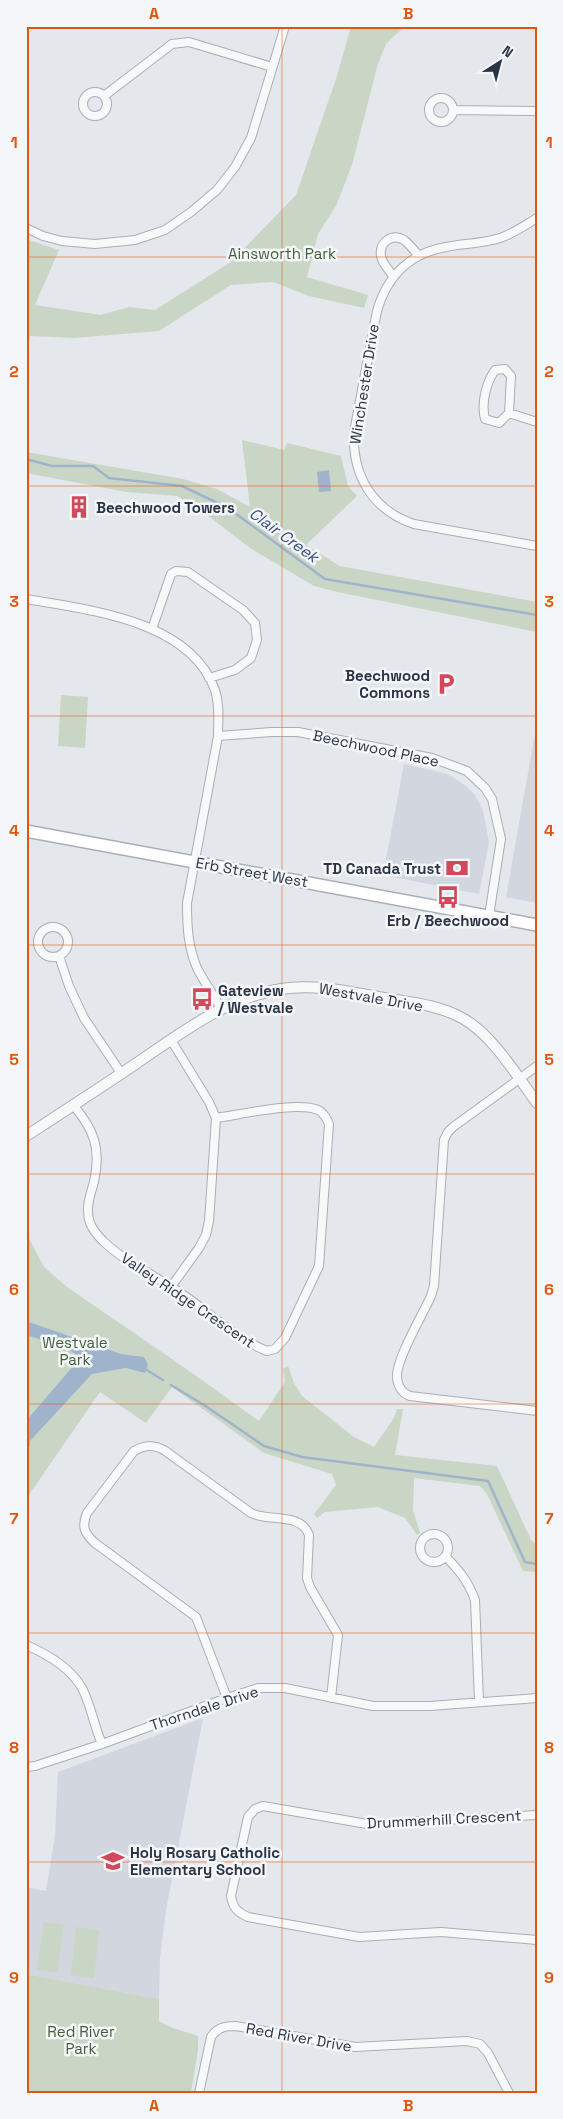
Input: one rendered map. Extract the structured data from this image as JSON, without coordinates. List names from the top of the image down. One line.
{"streets":{"main road":["Erb Street West"],"street":["Winchester Drive","Beechwood Place","Westvale Drive","Valley Ridge Crescent","Thorndale Drive","Drummerhill Crescent","Red River Drive"]},"crossings":[["Beechwood Place","Erb Street West"],["Westvale Drive","Valley Ridge Crescent"]],"water":["Clair Creek"],"parks":["Ainsworth Park","Westvale Park","Red River Park"],"places":{"building":["Beechwood Towers"],"parking":["Beechwood Commons"],"bank":["TD Canada Trust"],"bus stop":["Erb / Beechwood","Gateview / Westvale"],"school or university":["Holy Rosary Catholic Elementary School"]},"north":"top right","grid":{"columns":["A","B"],"rows":["1","2","3","4","5","6","7","8","9"]}}
